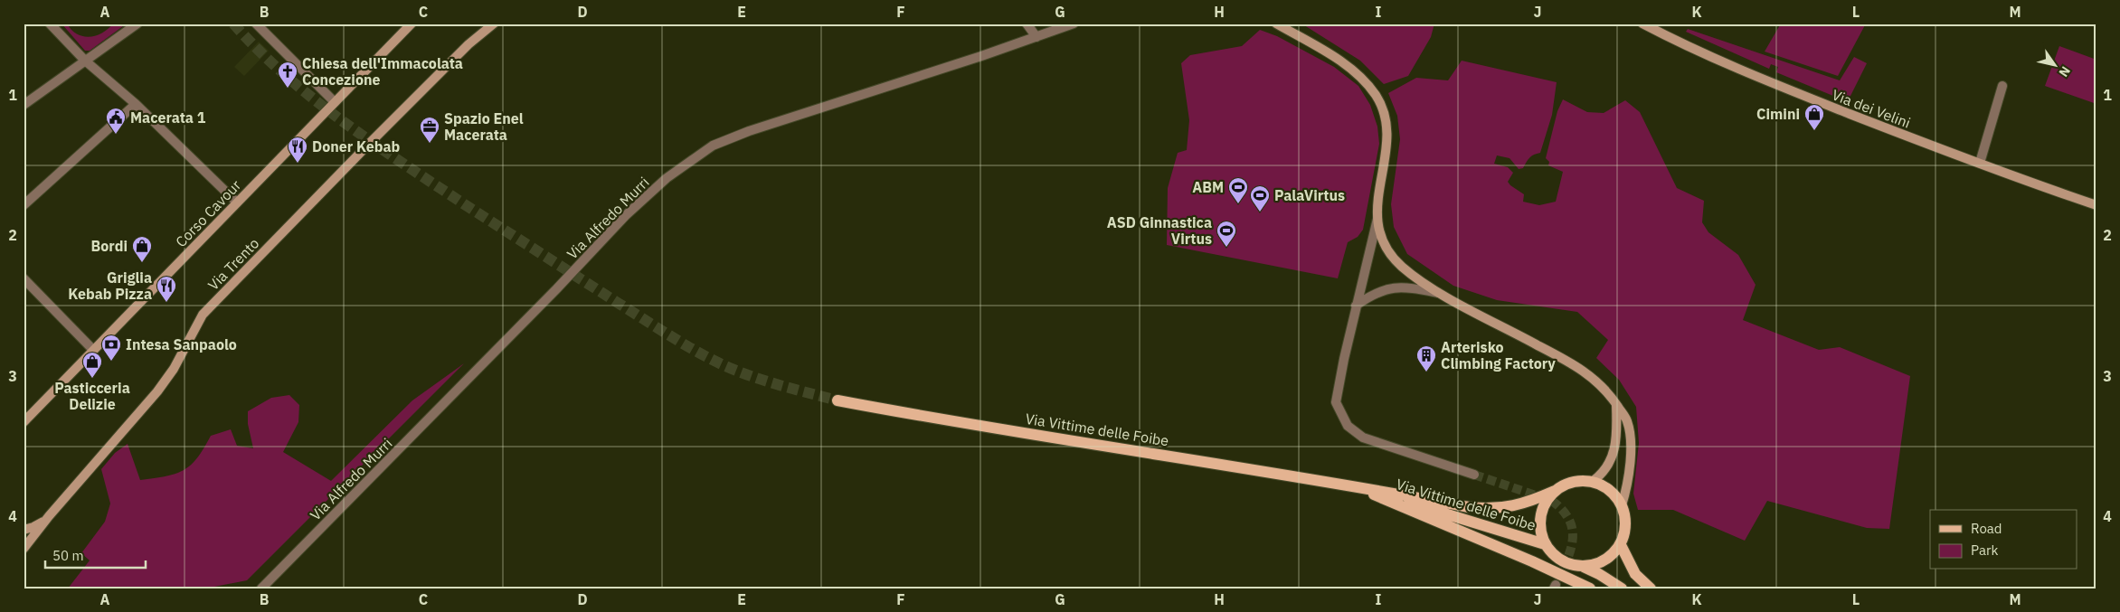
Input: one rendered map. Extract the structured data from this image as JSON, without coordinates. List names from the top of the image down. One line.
{"streets":{"main road":["Via dei Velini","Corso Cavour","Via Trento","Via Vittime delle Foibe"],"street":["Via Alfredo Murri"]},"places":{"church":["Chiesa dell'Immacolata Concezione"],"shop":["Cimini","Bordi","Pasticceria Delizie"],"public building":["Macerata 1"],"office":["Spazio Enel Macerata"],"restaurant":["Doner Kebab","Griglia Kebab Pizza"],"sports":["ABM","PalaVirtus","ASD Ginnastica Virtus"],"bank":["Intesa Sanpaolo"],"building":["Arterisko Climbing Factory"]},"legend":["Road","Park"],"scale_bar":"50 m","north":"bottom right","grid":{"columns":["A","B","C","D","E","F","G","H","I","J","K","L","M"],"rows":["1","2","3","4"]}}
